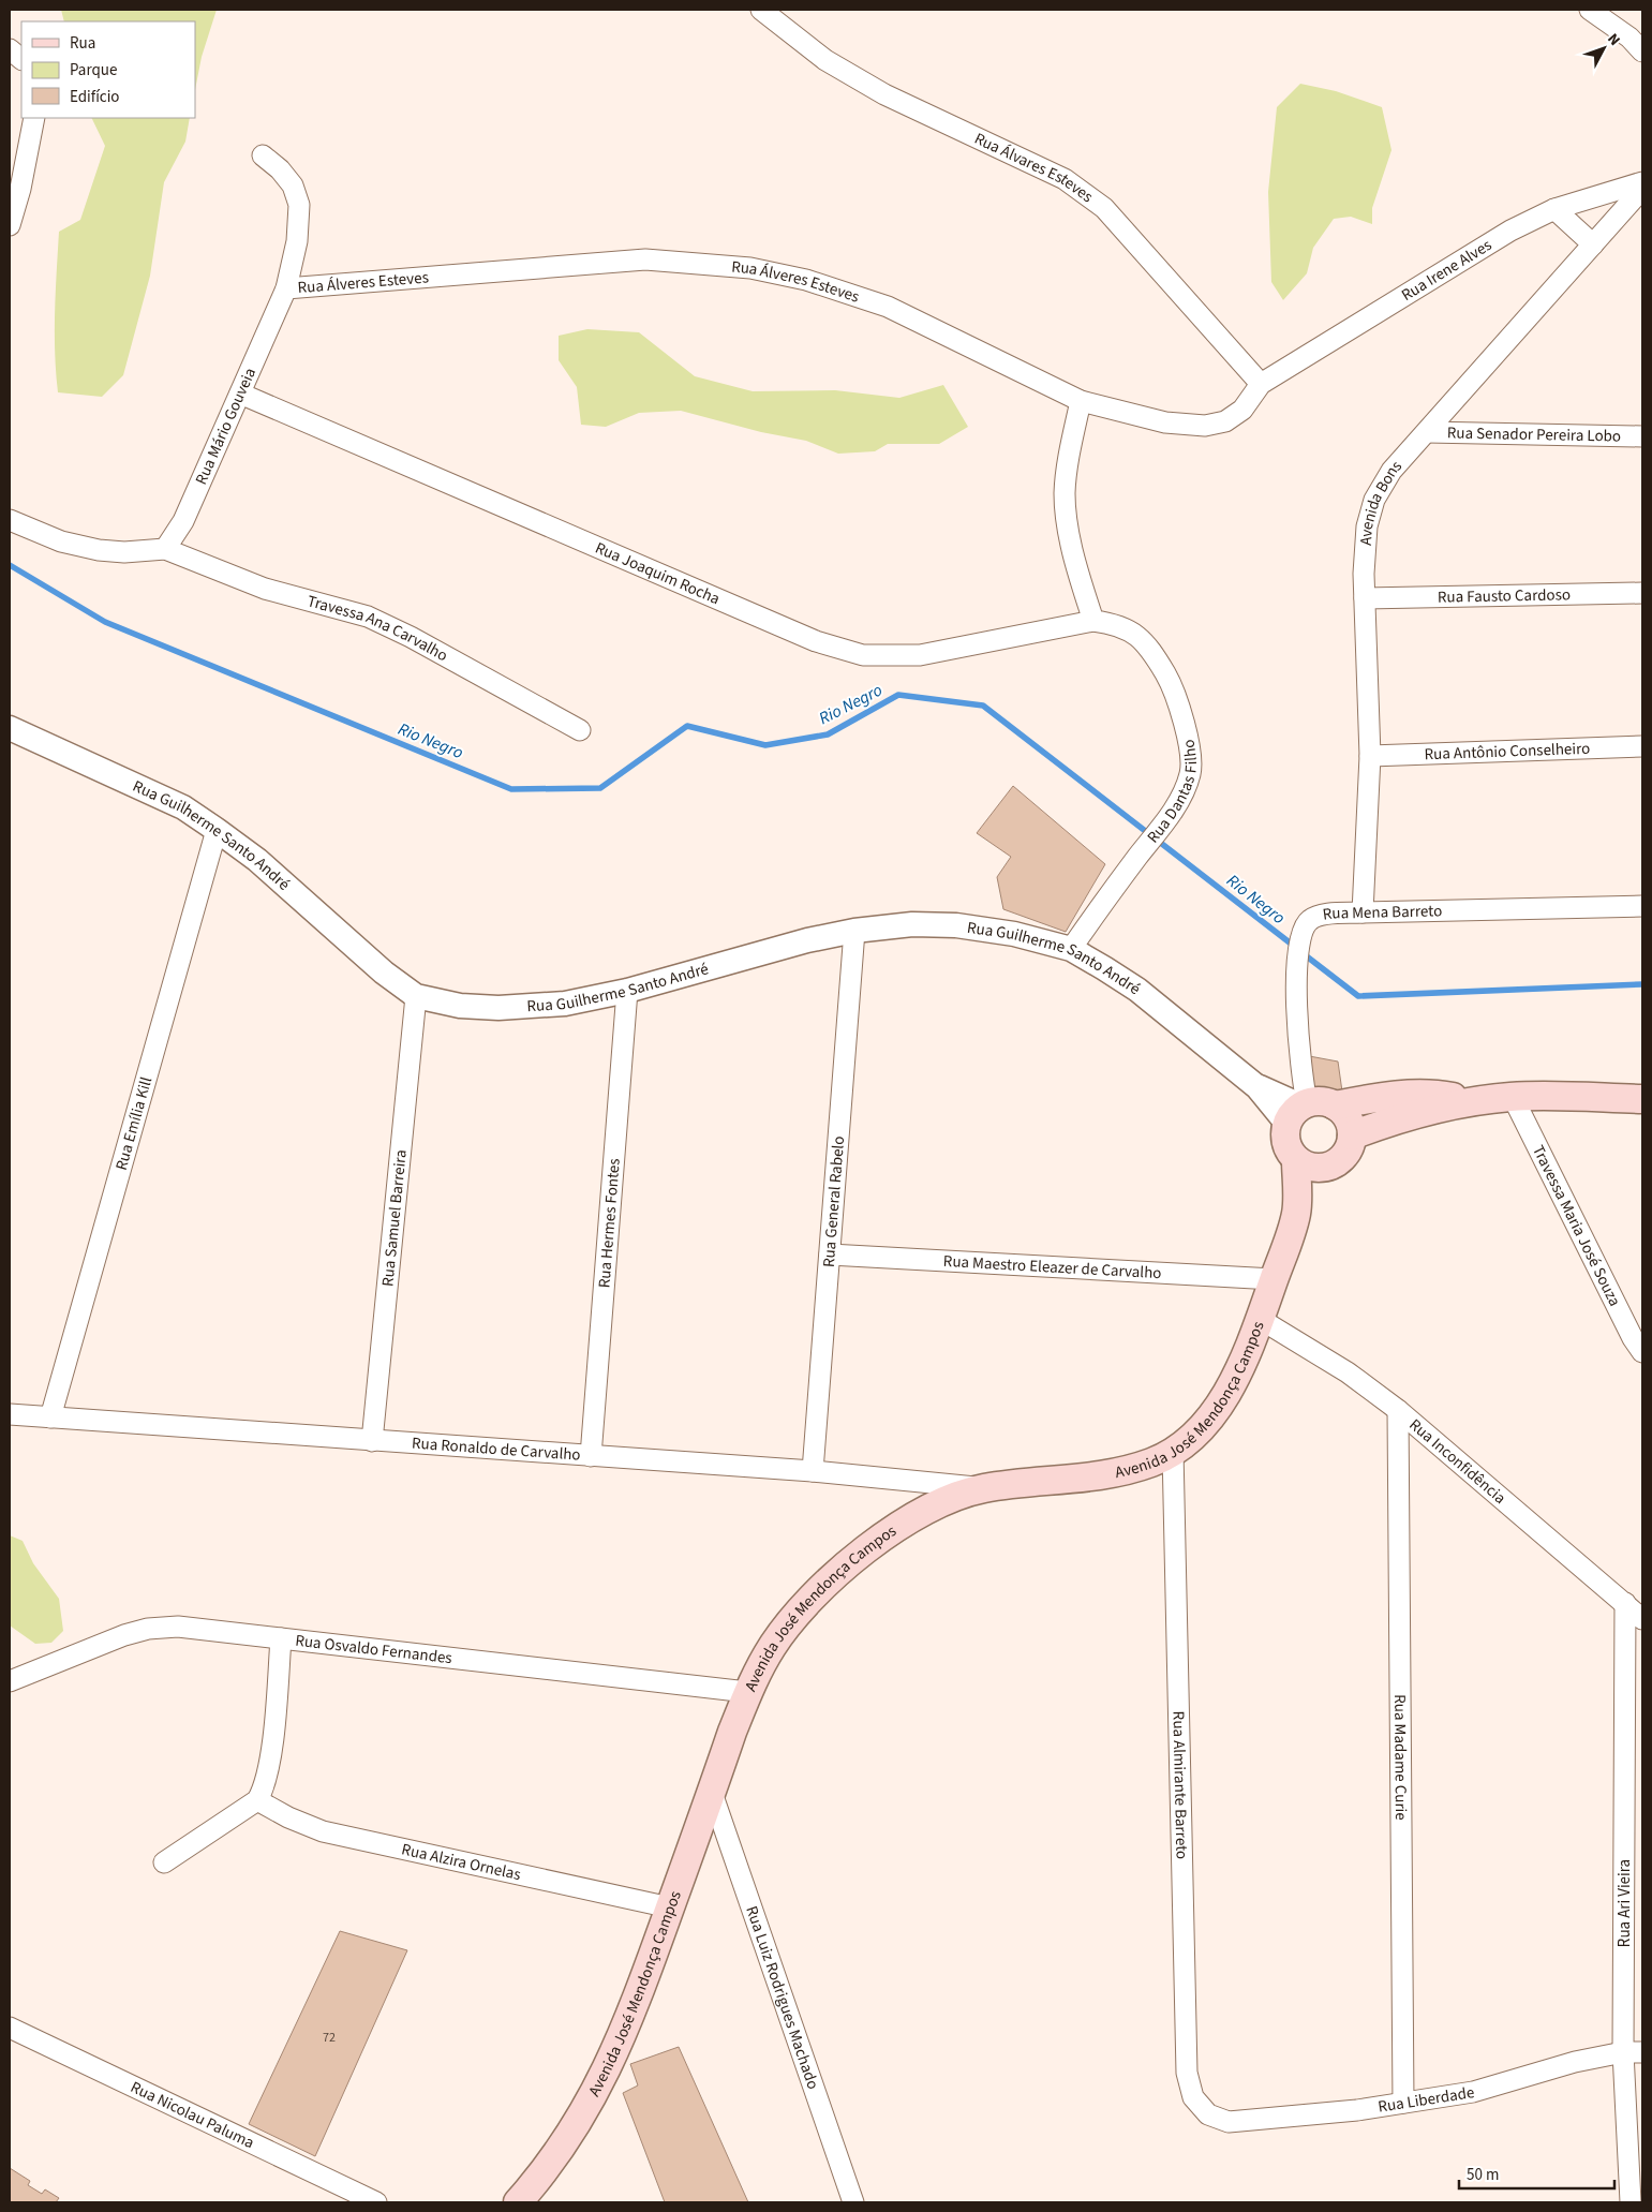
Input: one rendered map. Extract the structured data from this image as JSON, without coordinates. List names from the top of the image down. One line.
{"streets":{"main road":["Avenida José Mendonça Campos"],"street":["Rua Álvares Esteves","Rua Irene Alves","Rua Álveres Esteves","Rua Mário Gouveia","Rua Senador Pereira Lobo","Avenida Bons","Rua Joaquim Rocha","Rua Fausto Cardoso","Travessa Ana Carvalho","Rua Antônio Conselheiro","Rua Dantas Filho","Rua Guilherme Santo André","Rua Mena Barreto","Rua Emília Kill","Rua General Rabelo","Rua Samuel Barreira","Rua Hermes Fontes","Travessa Maria José Souza","Rua Maestro Eleazer de Carvalho","Rua Ronaldo de Carvalho","Rua Inconfidência","Rua Osvaldo Fernandes","Rua Madame Curie","Rua Almirante Barreto","Rua Alzira Ornelas","Rua Ari Vieira","Rua Luiz Rodrigues Machado","Rua Liberdade","Rua Nicolau Paluma"]},"crossings":[["Rua Álvares Esteves","Rua Irene Alves"],["Rua Álvares Esteves","Rua Álveres Esteves"],["Rua Irene Alves","Rua Álveres Esteves"],["Rua Álveres Esteves","Rua Mário Gouveia"],["Rua Mário Gouveia","Rua Joaquim Rocha"],["Rua Mário Gouveia","Travessa Ana Carvalho"],["Rua Senador Pereira Lobo","Avenida Bons"],["Avenida Bons","Rua Fausto Cardoso"],["Avenida Bons","Rua Antônio Conselheiro"],["Avenida Bons","Rua Mena Barreto"],["Rua Joaquim Rocha","Rua Dantas Filho"],["Rua Dantas Filho","Rua Guilherme Santo André"],["Rua Guilherme Santo André","Rua Mena Barreto"],["Rua Guilherme Santo André","Rua Emília Kill"],["Rua Guilherme Santo André","Rua General Rabelo"],["Rua Guilherme Santo André","Rua Samuel Barreira"],["Rua Guilherme Santo André","Rua Hermes Fontes"],["Rua Guilherme Santo André","Avenida José Mendonça Campos"],["Rua Mena Barreto","Avenida José Mendonça Campos"],["Rua Emília Kill","Rua Ronaldo de Carvalho"],["Rua General Rabelo","Rua Maestro Eleazer de Carvalho"],["Rua General Rabelo","Rua Ronaldo de Carvalho"],["Rua Samuel Barreira","Rua Ronaldo de Carvalho"],["Rua Hermes Fontes","Rua Ronaldo de Carvalho"],["Rua Maestro Eleazer de Carvalho","Avenida José Mendonça Campos"],["Avenida José Mendonça Campos","Rua Ronaldo de Carvalho"],["Avenida José Mendonça Campos","Rua Inconfidência"],["Avenida José Mendonça Campos","Rua Osvaldo Fernandes"],["Avenida José Mendonça Campos","Rua Almirante Barreto"],["Avenida José Mendonça Campos","Rua Alzira Ornelas"],["Avenida José Mendonça Campos","Rua Luiz Rodrigues Machado"],["Rua Inconfidência","Rua Madame Curie"],["Rua Inconfidência","Rua Ari Vieira"],["Rua Madame Curie","Rua Liberdade"],["Rua Almirante Barreto","Rua Liberdade"],["Rua Ari Vieira","Rua Liberdade"]],"water":["Rio Negro"],"house_numbers":["72"],"legend":["Rua","Parque","Edifício"],"scale_bar":"50 m","north":"top right"}
